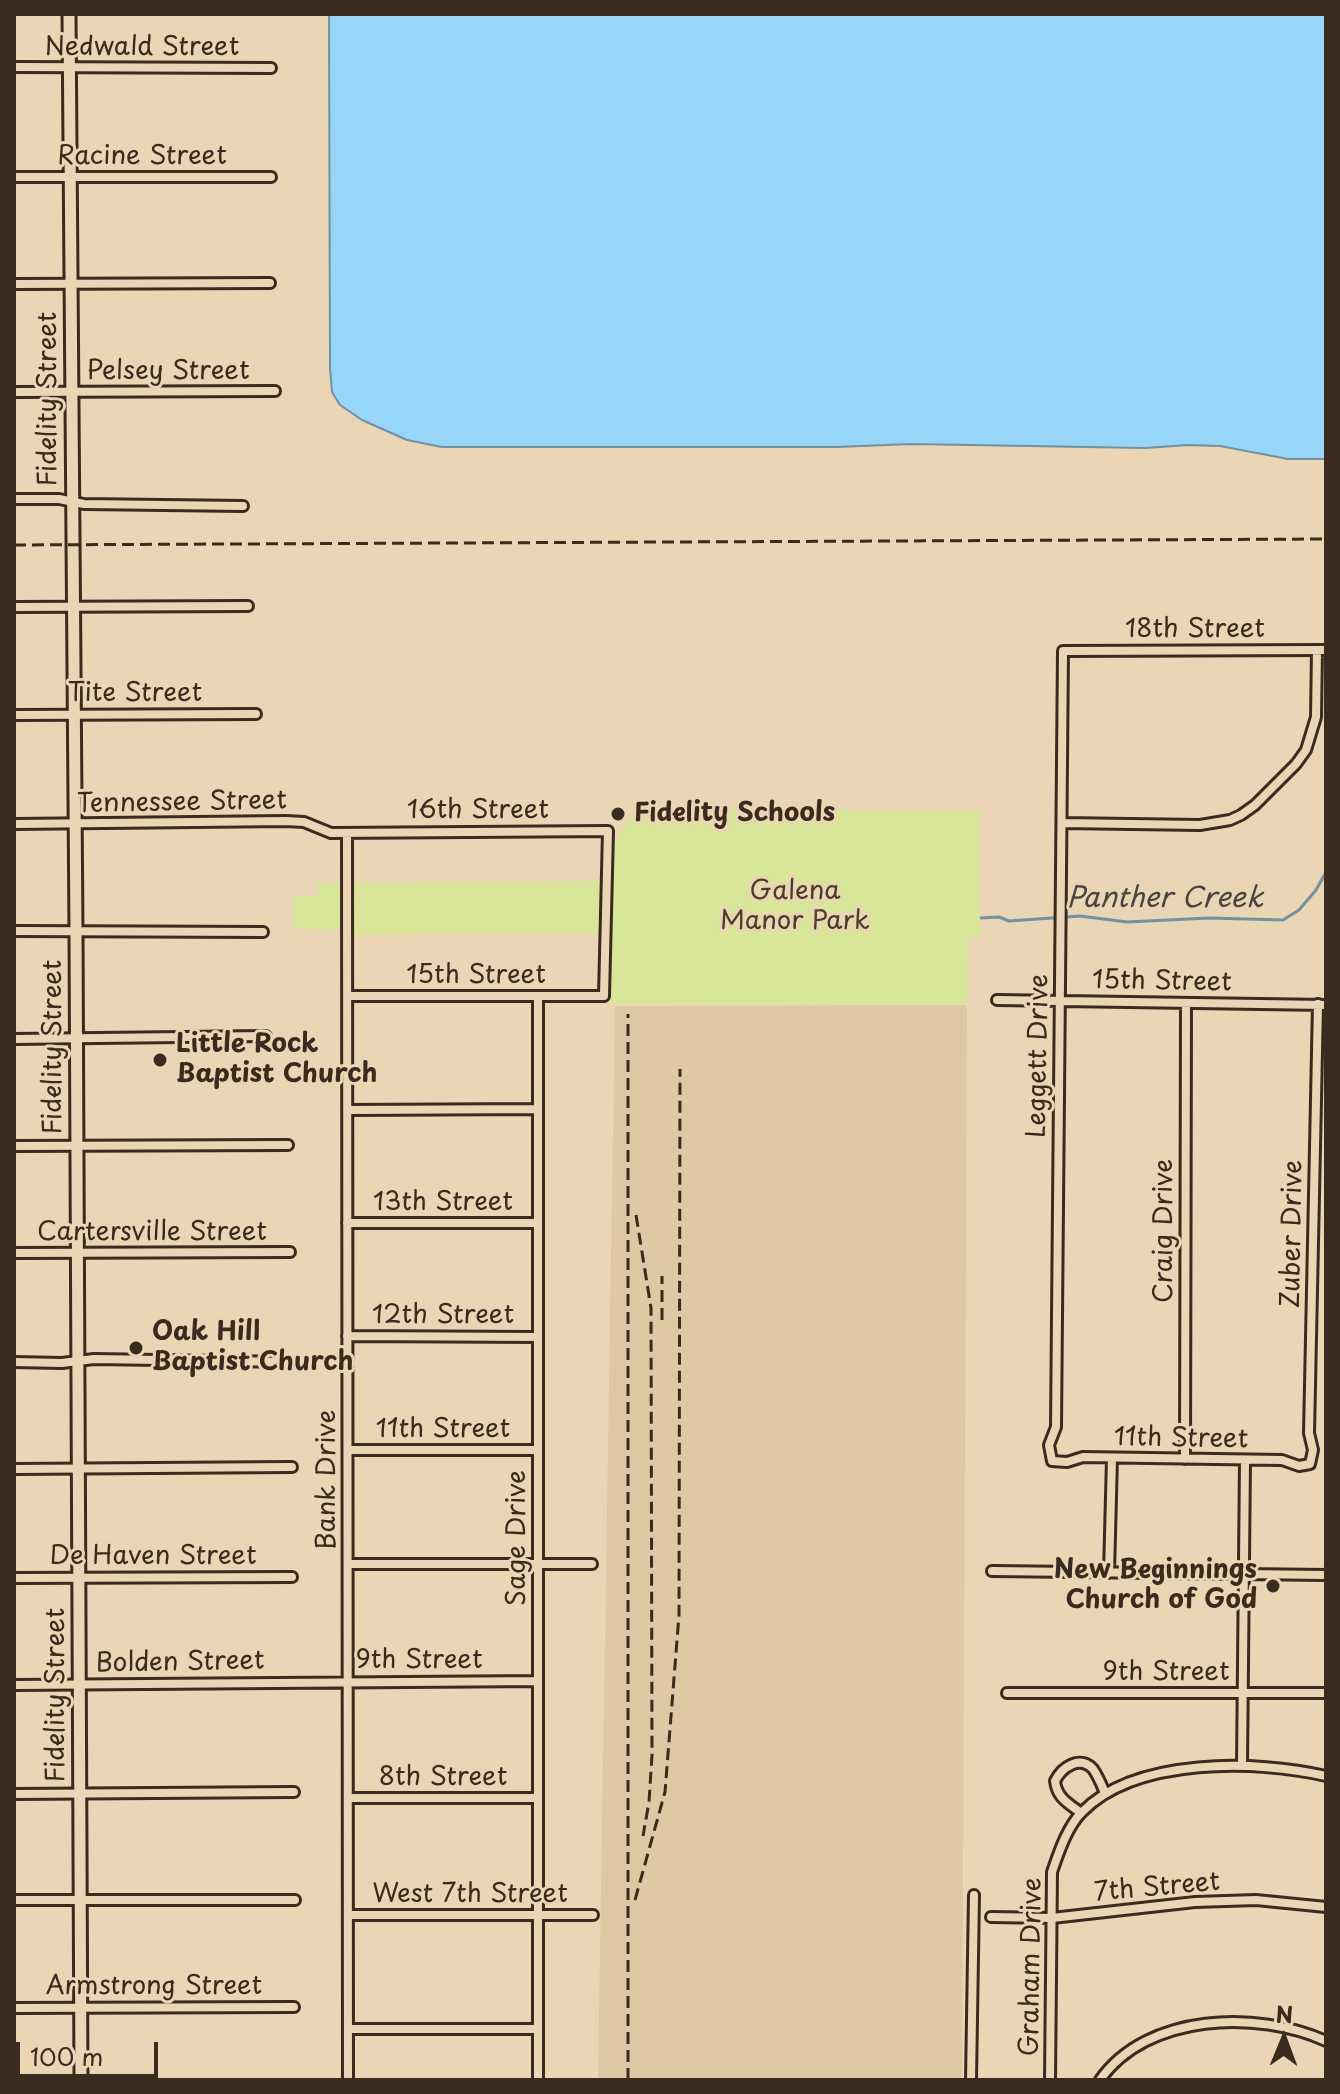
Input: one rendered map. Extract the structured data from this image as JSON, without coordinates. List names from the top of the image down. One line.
{"streets":{"main road":["Fidelity Street"],"street":["Nedwald Street","Racine Street","Pelsey Street","18th Street","Tite Street","Tennessee Street","16th Street","15th Street","Leggett Drive","13th Street","Craig Drive","Cartersville Street","Zuber Drive","12th Street","11th Street","Bank Drive","Sage Drive","De Haven Street","9th Street","Bolden Street","8th Street","7th Street","West 7th Street","Graham Drive","Armstrong Street"]},"crossings":[["Nedwald Street","Fidelity Street"],["Racine Street","Fidelity Street"],["Pelsey Street","Fidelity Street"],["Fidelity Street","Tite Street"],["Fidelity Street","Tennessee Street"],["Fidelity Street","Cartersville Street"],["Fidelity Street","De Haven Street"],["Fidelity Street","Bolden Street"],["Fidelity Street","Armstrong Street"],["18th Street","Leggett Drive"],["Tennessee Street","16th Street"],["Tennessee Street","Bank Drive"],["16th Street","15th Street"],["16th Street","Bank Drive"],["15th Street","Leggett Drive"],["15th Street","Craig Drive"],["15th Street","Zuber Drive"],["15th Street","Bank Drive"],["15th Street","Sage Drive"],["Leggett Drive","11th Street"],["13th Street","Bank Drive"],["13th Street","Sage Drive"],["Craig Drive","11th Street"],["Zuber Drive","11th Street"],["12th Street","Bank Drive"],["12th Street","Sage Drive"],["11th Street","Bank Drive"],["11th Street","Sage Drive"],["Bank Drive","9th Street"],["Bank Drive","8th Street"],["Bank Drive","West 7th Street"],["Sage Drive","9th Street"],["Sage Drive","8th Street"],["Sage Drive","West 7th Street"],["9th Street","Bolden Street"],["7th Street","Graham Drive"]],"water":["Panther Creek"],"parks":["Galena Manor Park"],"places":["Fidelity Schools","Little Rock Baptist Church","Oak Hill Baptist Church","New Beginnings Church of God"],"scale_bar":"100 m","north":"top"}
